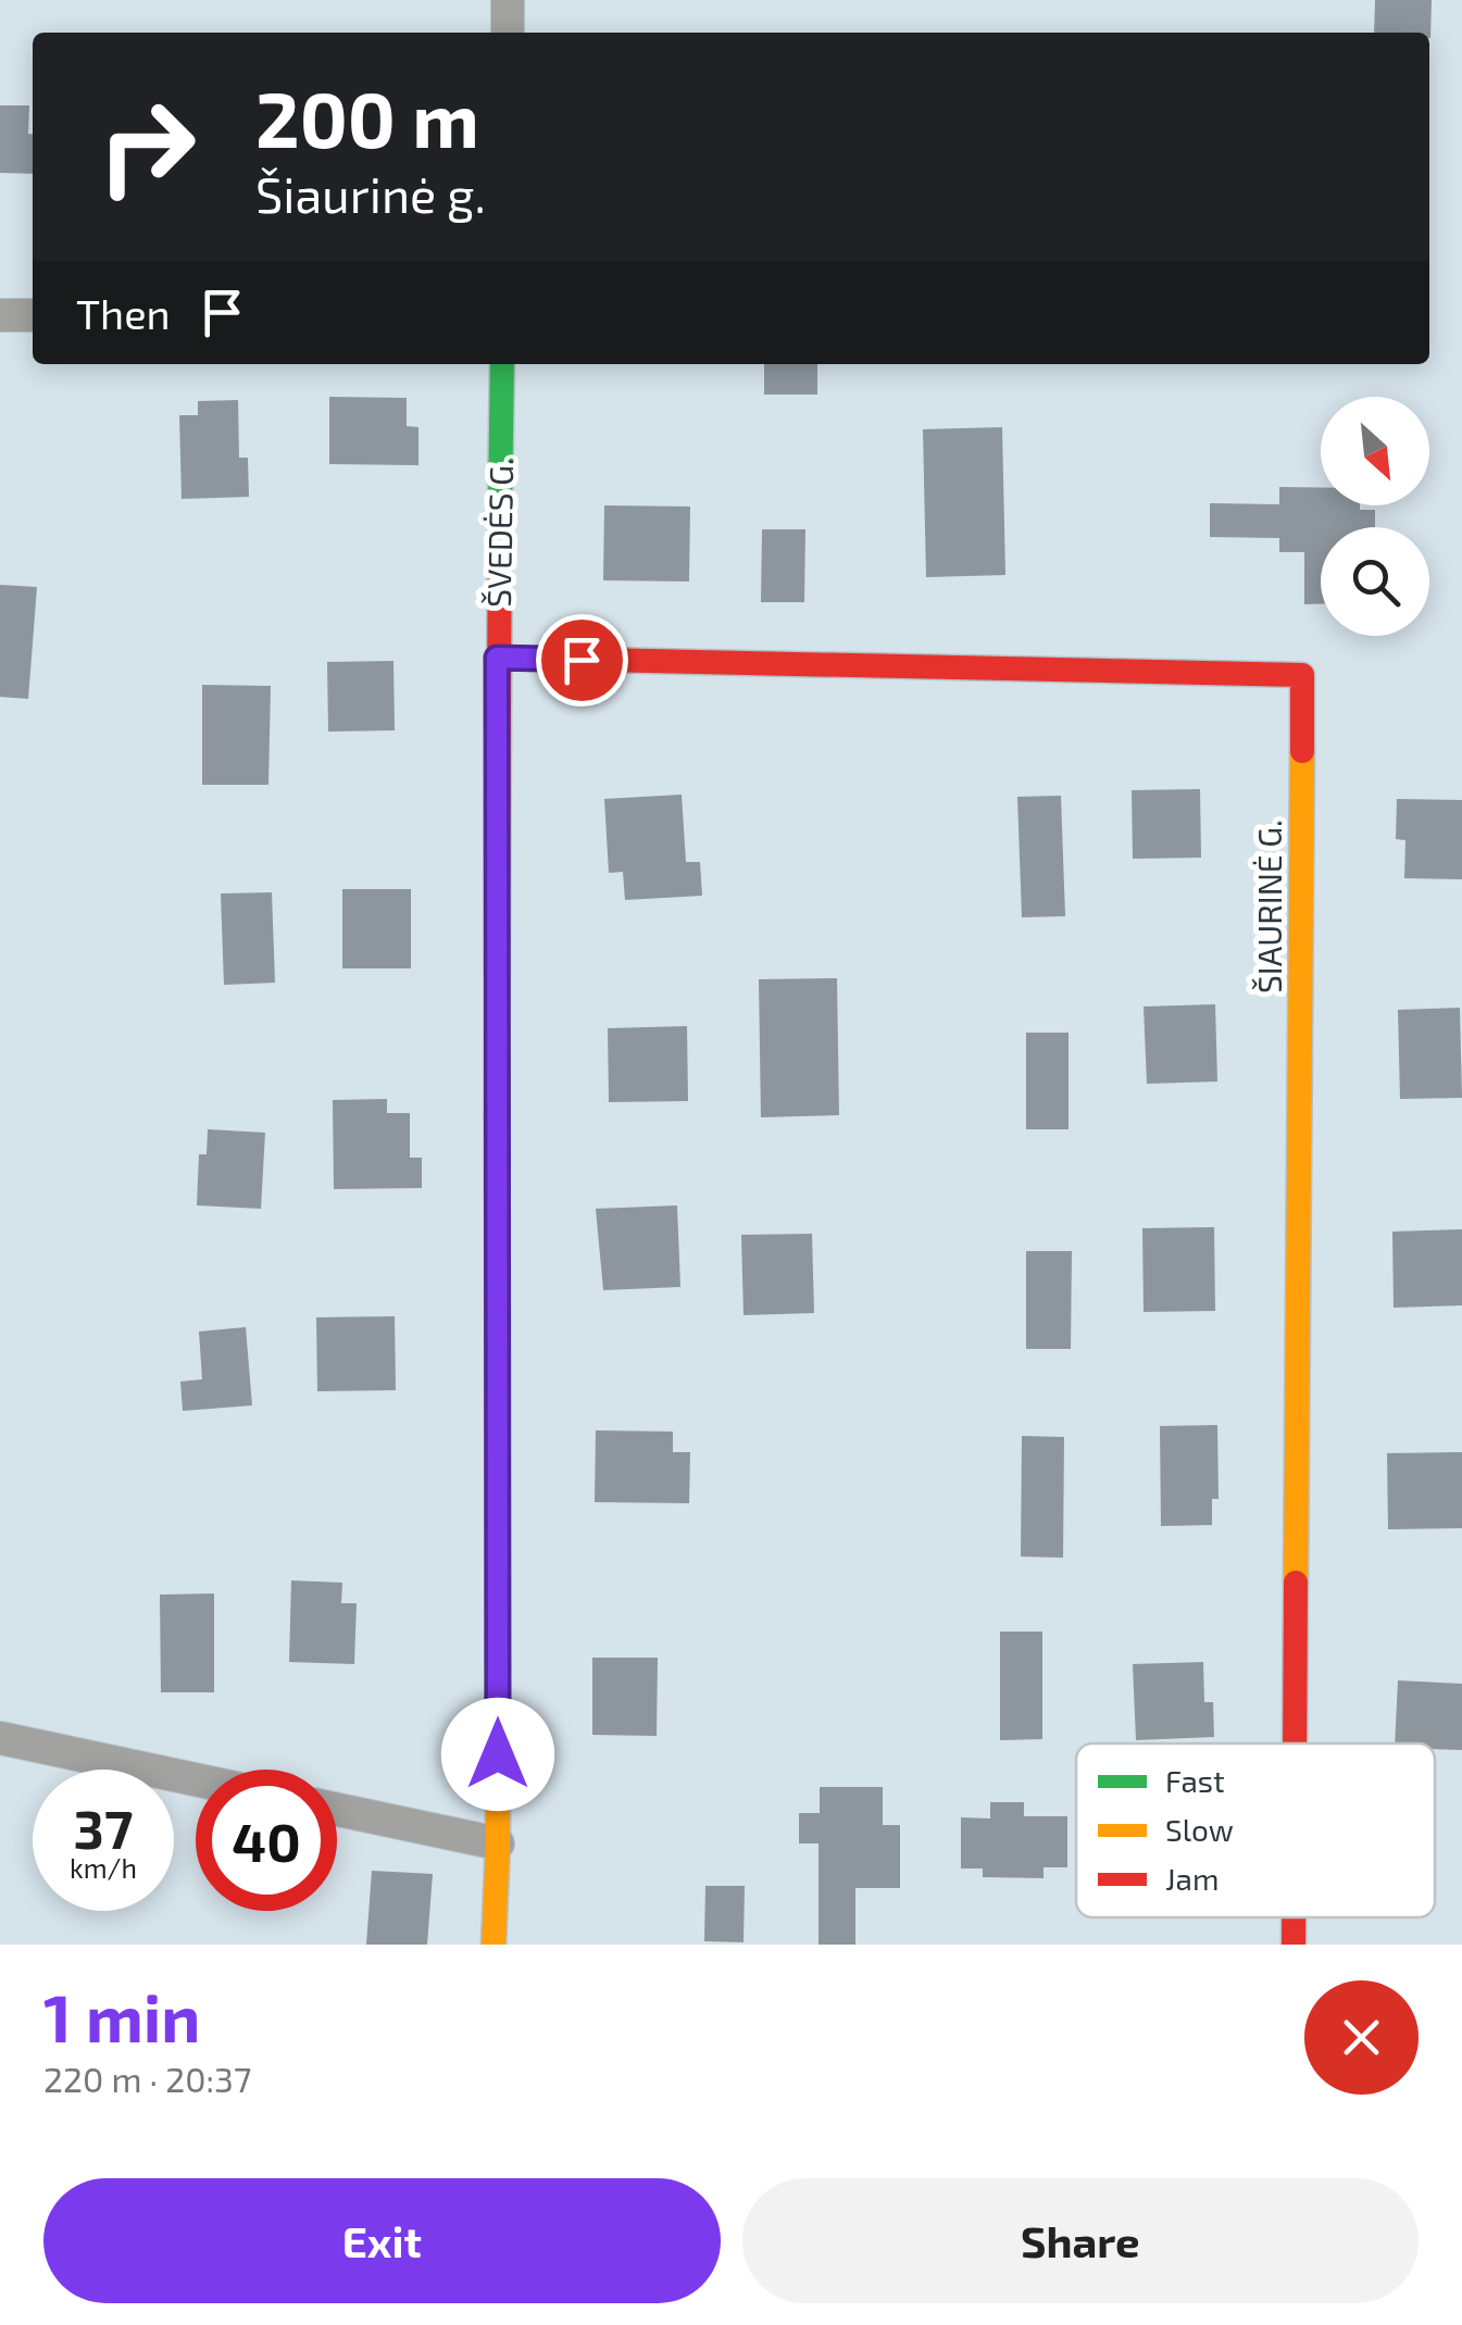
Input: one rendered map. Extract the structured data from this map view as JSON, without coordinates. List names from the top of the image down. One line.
{"streets":{"street":["ŠVEDĖS G.","ŠIAURINĖ G."]},"crossings":[["ŠVEDĖS G.","ŠIAURINĖ G."]],"legend":["Fast","Slow","Jam"],"north":"bottom right","page":{"turn":["200 m","Šiaurinė g."],"then":"Then","speed":"37 km/h","limit":"40","heading":["1 min","220 m · 20:37"],"buttons":["Exit","Share"]}}
